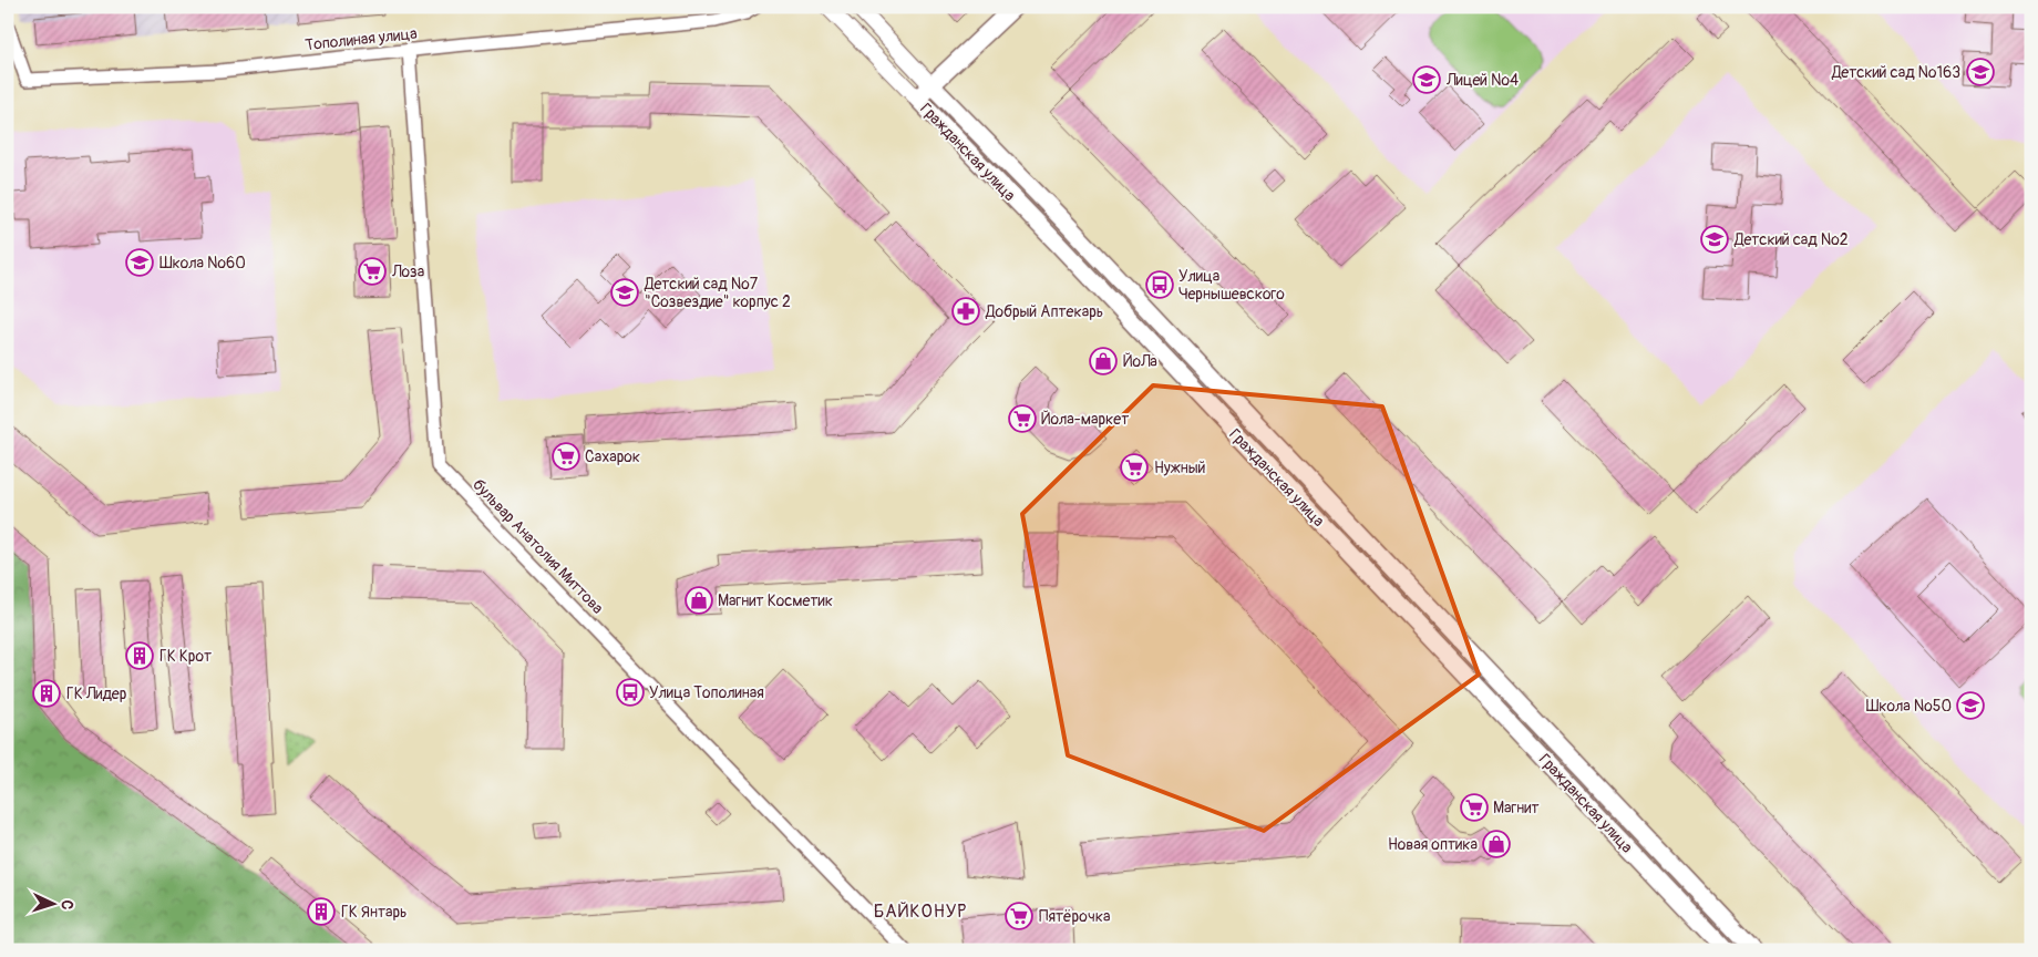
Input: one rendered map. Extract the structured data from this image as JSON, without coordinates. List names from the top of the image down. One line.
{"streets":{"main road":["Гражданская улица"],"street":["Тополиная улица","бульвар Анатолия Миттова"]},"crossings":[["Тополиная улица","бульвар Анатолия Миттова"]],"districts":["БАЙКОНУР"],"places":{"school or university":["Детский сад №163","Лицей №4","Детский сад №2","Школа №60","Детский сад №7 \"Созвездие\" корпус 2","Школа №50"],"supermarket":["Лоза","Йола-маркет","Сахарок","Нужный","Магнит","Пятёрочка"],"bus stop":["Улица Чернышевского","Улица Тополиная"],"pharmacy":["Добрый Аптекарь"],"shop":["ЙоЛа","Магнит Косметик","Новая оптика"],"building":["ГК Крот","ГК Лидер","ГК Янтарь"]},"north":"right"}
